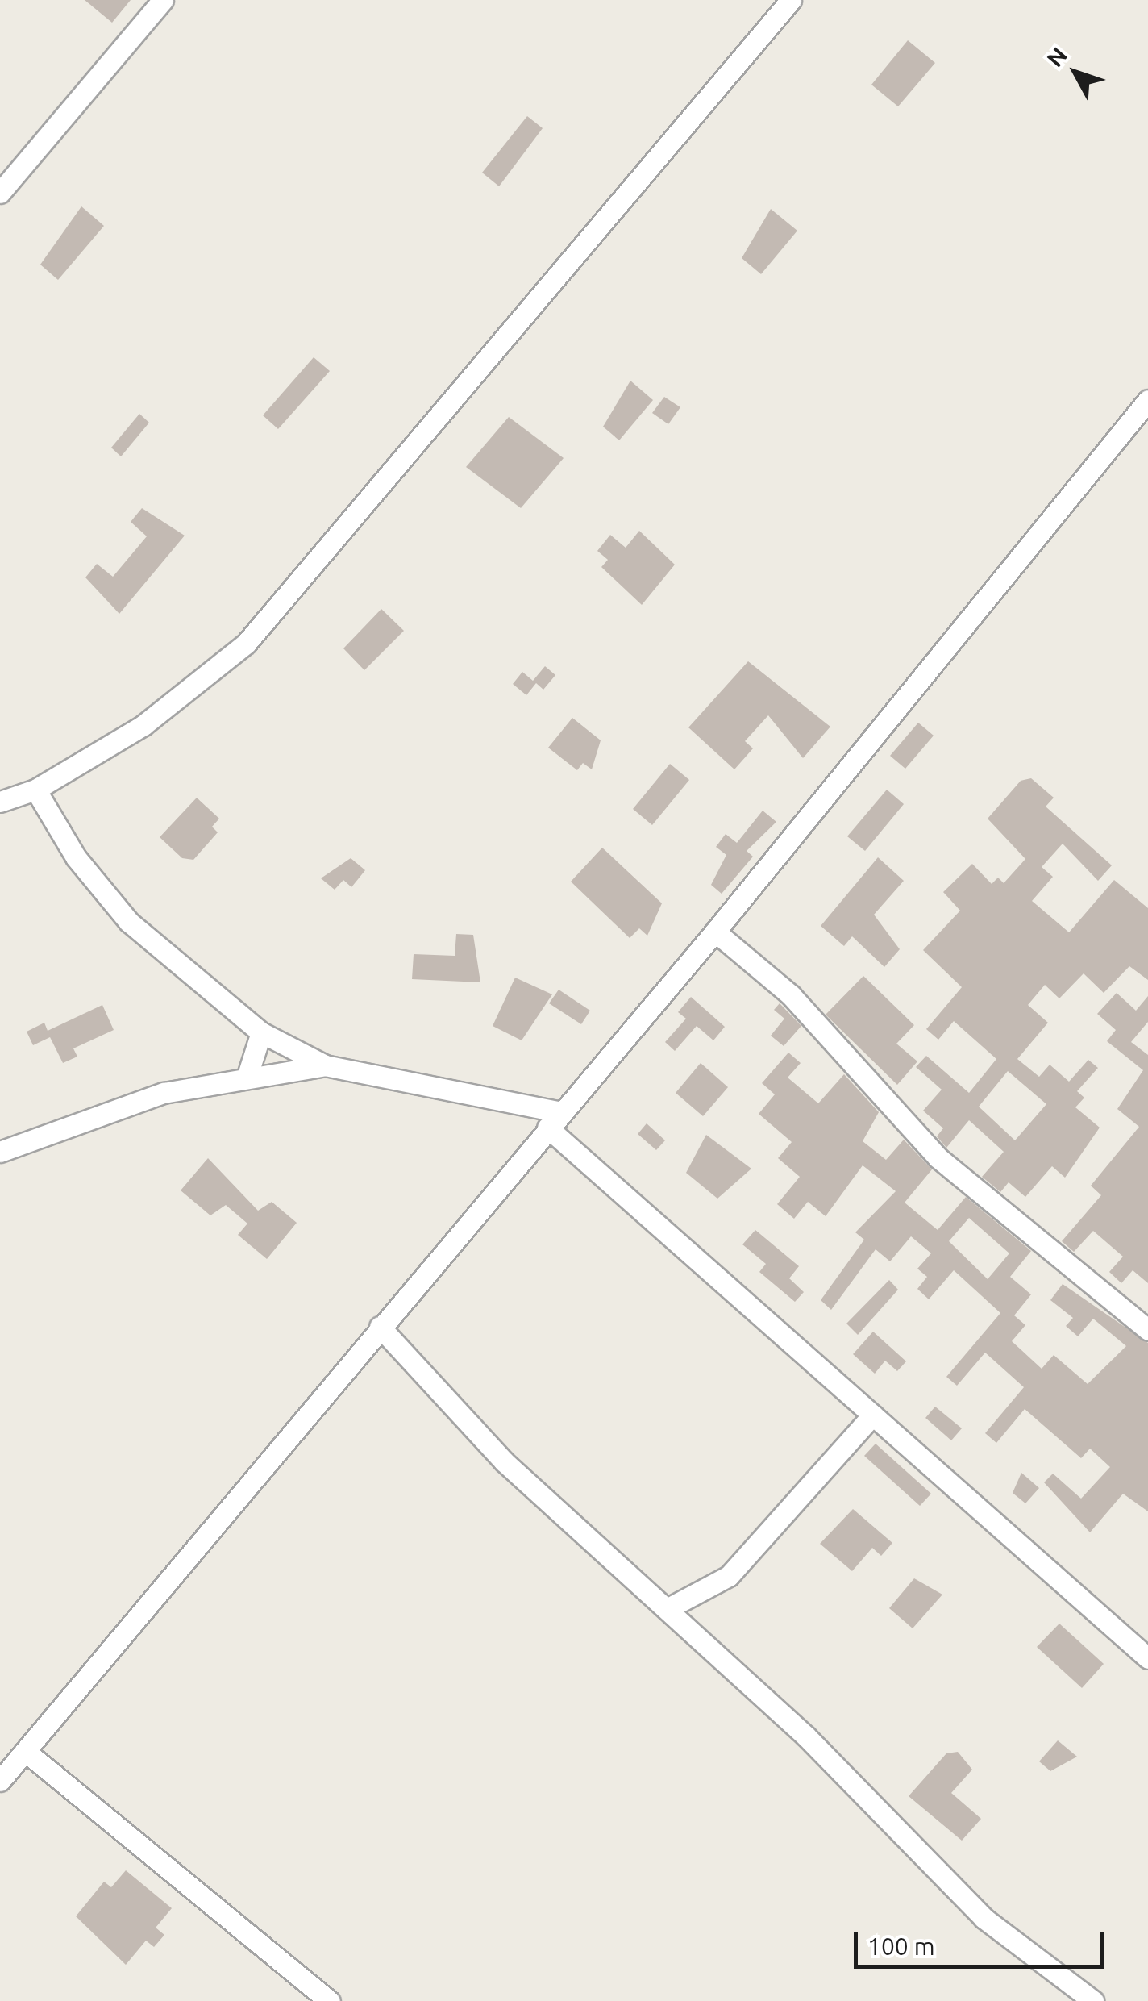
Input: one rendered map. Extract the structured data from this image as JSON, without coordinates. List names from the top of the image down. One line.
{"scale_bar":"100 m","north":"top left"}
